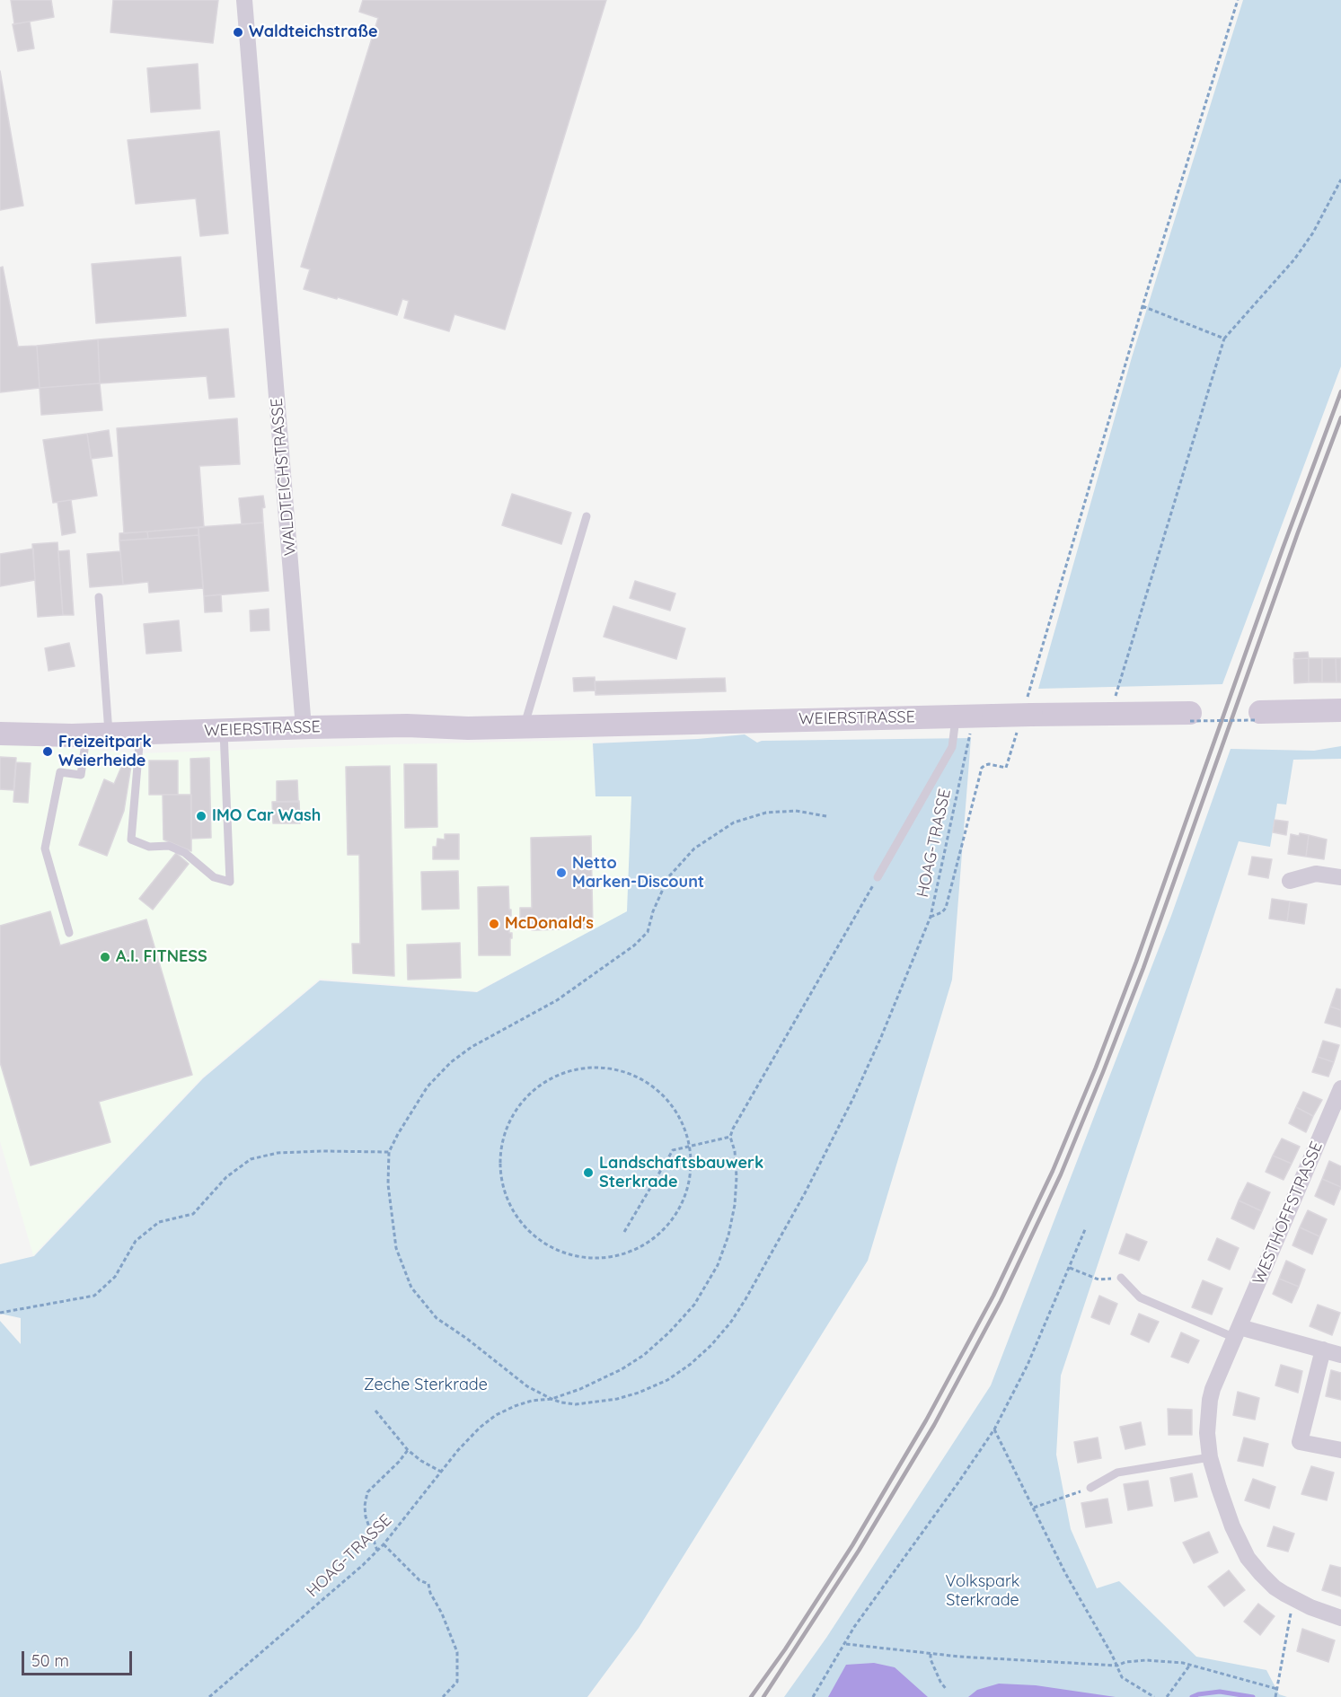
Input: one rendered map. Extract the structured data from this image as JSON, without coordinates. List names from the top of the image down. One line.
{"streets":{"main road":["WEIERSTRASSE"],"street":["WALDTEICHSTRASSE","WESTHOFFSTRASSE"],"path":["HOAG-TRASSE"]},"crossings":[["WALDTEICHSTRASSE","WEIERSTRASSE"],["WEIERSTRASSE","HOAG-TRASSE"]],"parks":["Zeche Sterkrade","Volkspark Sterkrade"],"places":["Waldteichstraße","Freizeitpark Weierheide","IMO Car Wash","Netto Marken-Discount","McDonald's","A.I. FITNESS","Landschaftsbauwerk Sterkrade"],"scale_bar":"50 m"}
